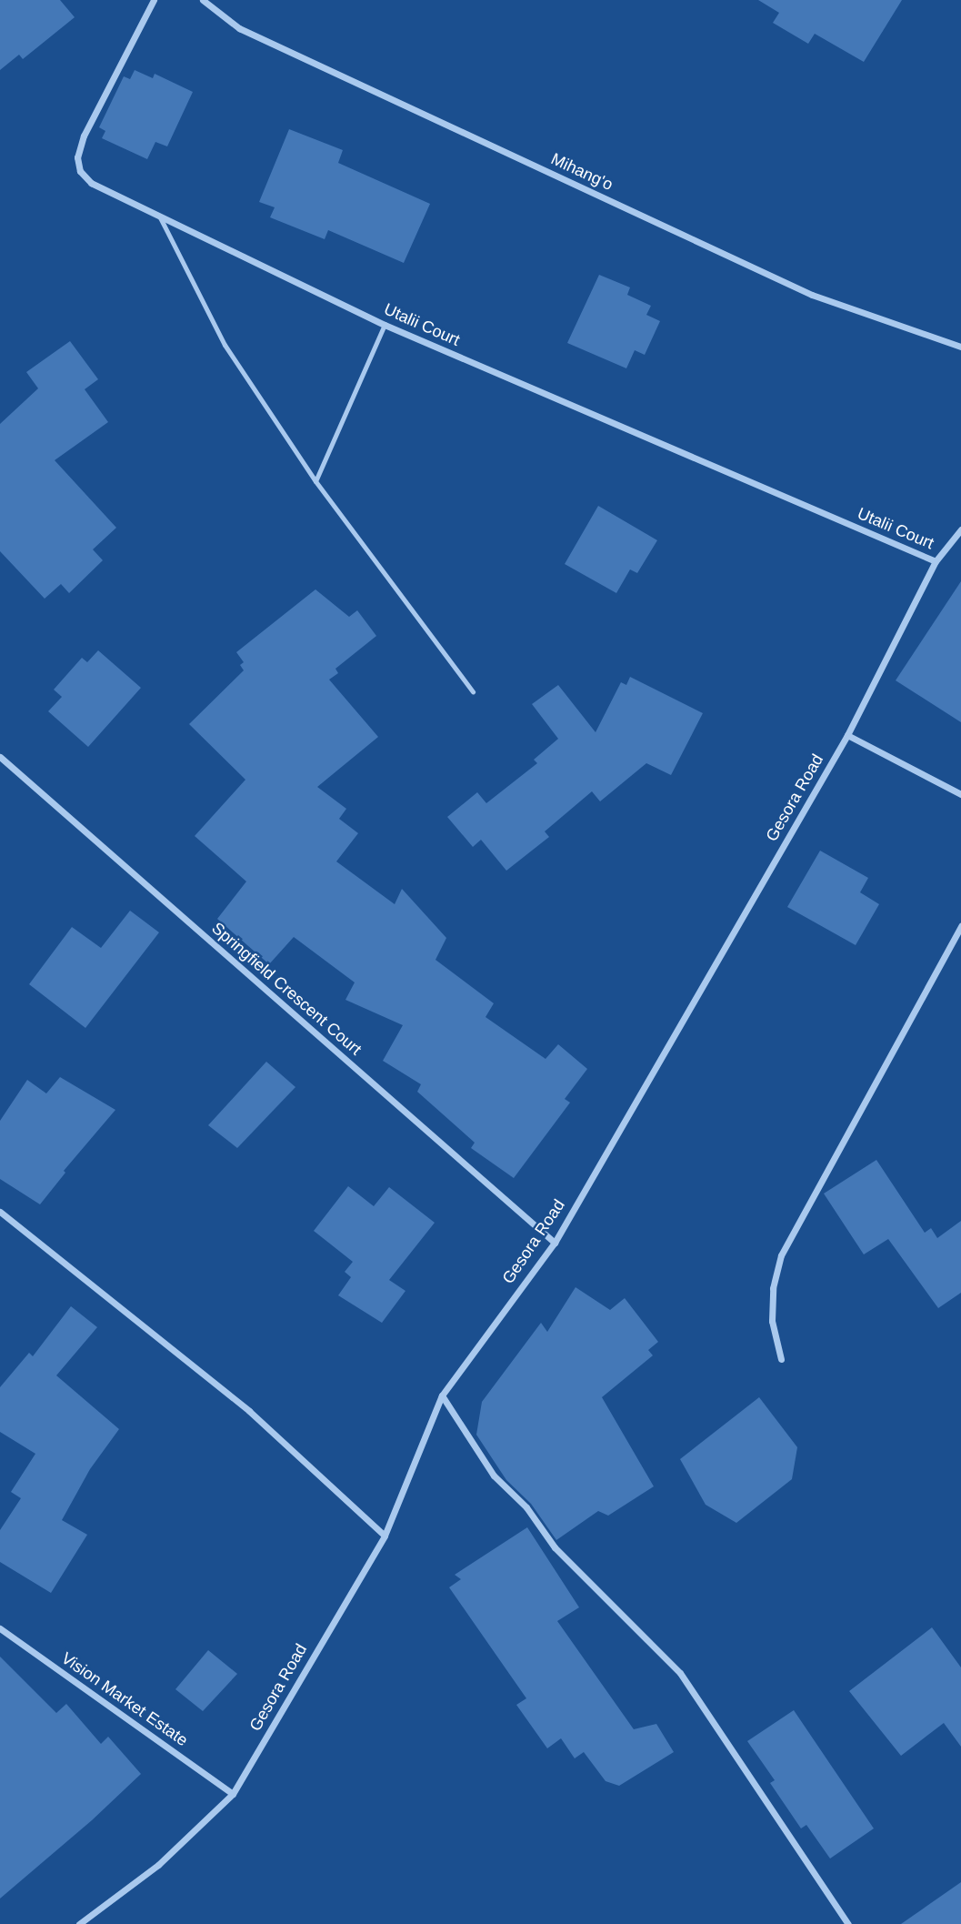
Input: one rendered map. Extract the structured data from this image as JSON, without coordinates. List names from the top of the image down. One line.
{"streets":{"street":["Mihang'o","Utalii Court","Gesora Road","Springfield Crescent Court","Vision Market Estate"]},"crossings":[["Utalii Court","Gesora Road"],["Gesora Road","Springfield Crescent Court"],["Gesora Road","Vision Market Estate"]]}
